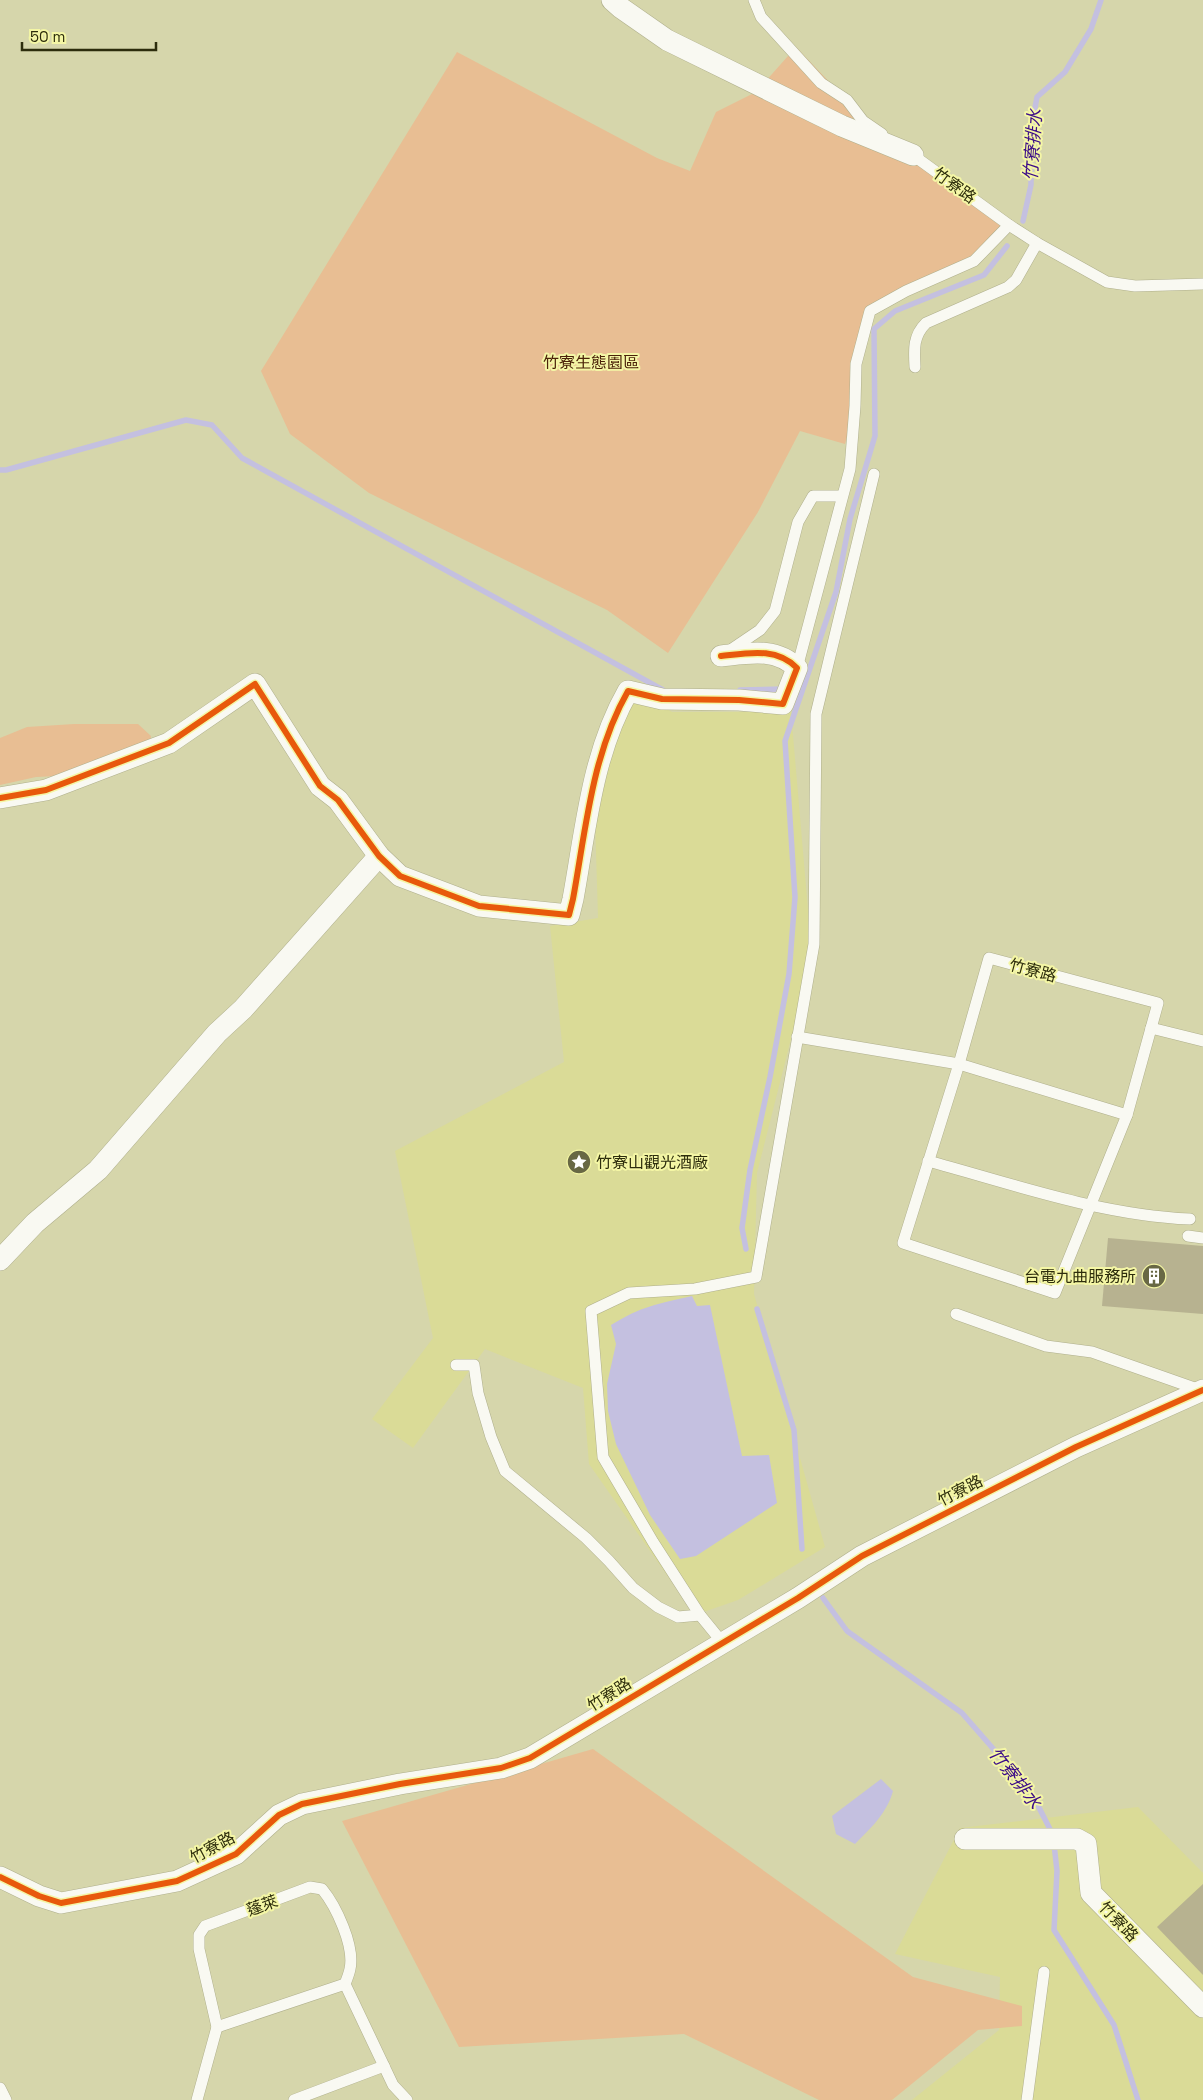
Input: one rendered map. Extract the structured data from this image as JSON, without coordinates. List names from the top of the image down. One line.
{"streets":{"street":["竹寮路"],"lane":["蓬萊"]},"water":["竹寮排水"],"parks":["竹寮生態園區"],"places":{"place":["竹寮山觀光酒廠"],"building":["台電九曲服務所"]},"scale_bar":"50 m"}
